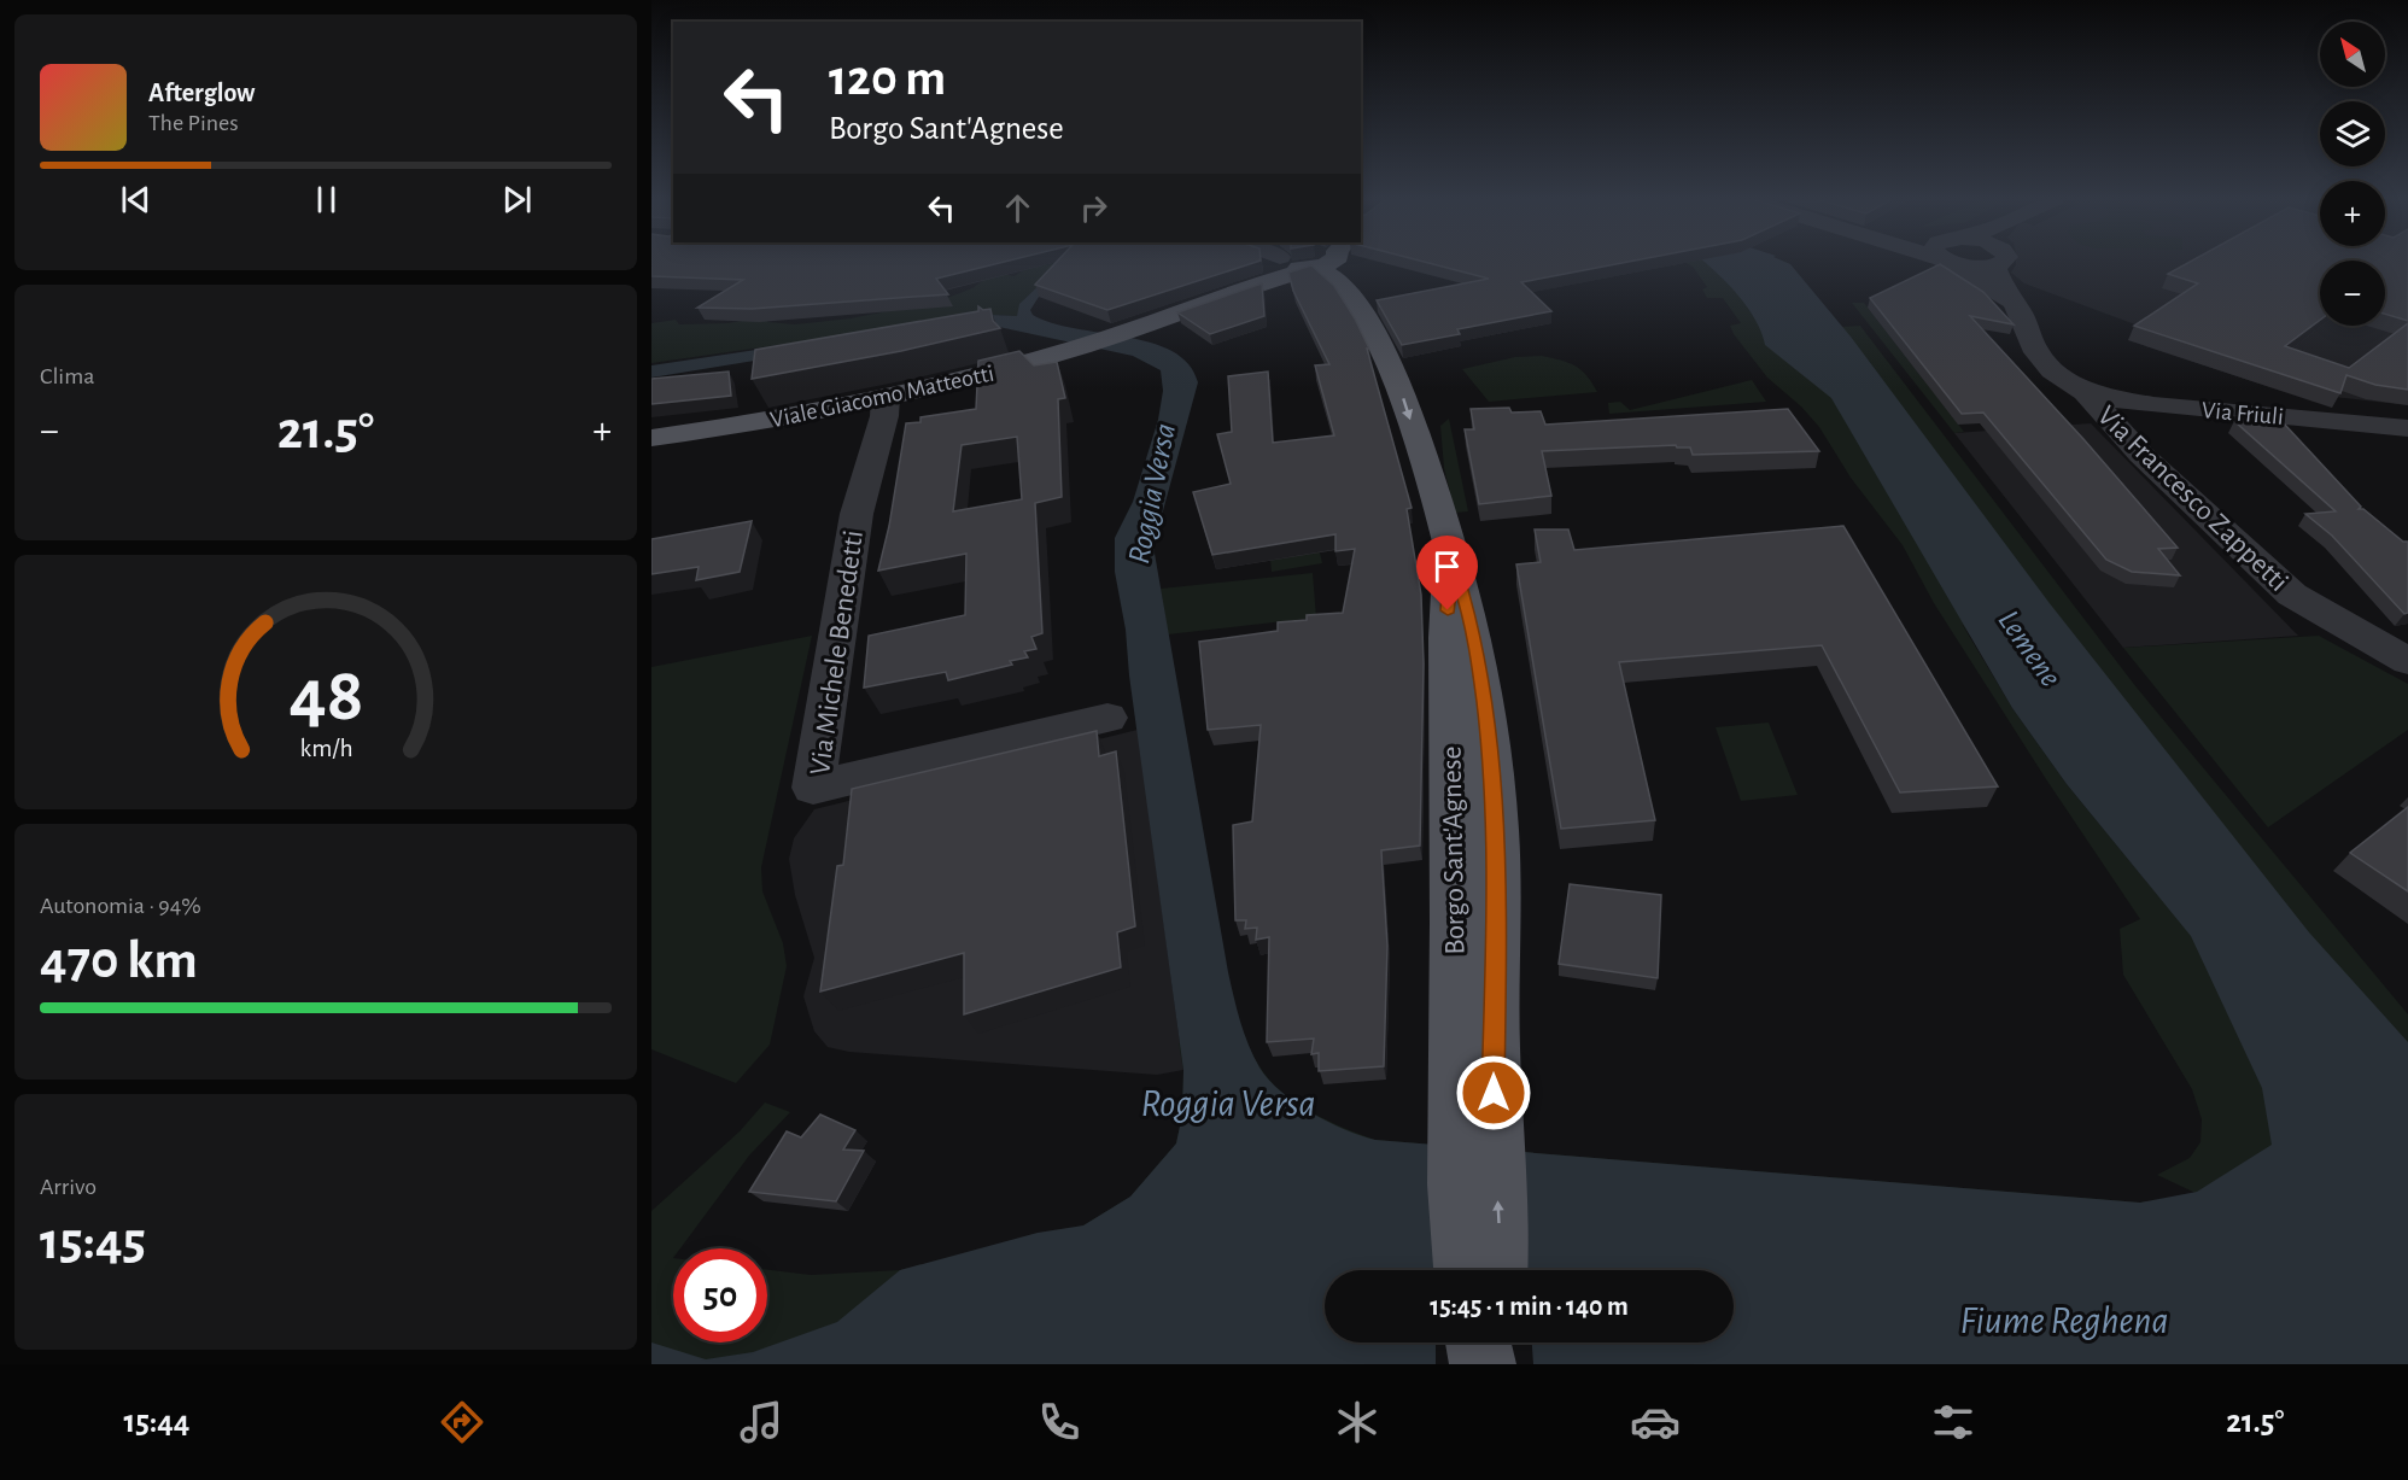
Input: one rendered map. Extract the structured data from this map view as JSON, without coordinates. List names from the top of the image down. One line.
{"streets":{"main road":["Viale Giacomo Matteotti","Borgo Sant'Agnese"],"street":["Via Friuli","Via Francesco Zappetti","Via Michele Benedetti"]},"crossings":[["Viale Giacomo Matteotti","Via Michele Benedetti"],["Via Friuli","Via Francesco Zappetti"]],"water":["Roggia Versa","Lemene","Fiume Reghena"],"north":"top left","page":{"map_buttons":["+","−"],"turn":["120 m","Borgo Sant'Agnese"],"song":["Afterglow","The Pines"],"tile":["Clima",["Autonomia · 94%","470 km"],["Arrivo","15:45"]],"heat":["−","21.5°","+"],"limit":"50","trip":"15:45 · 1 min · 140 m","tabs":["15:44","21.5°"],"gauge":["48","km/h"]}}
